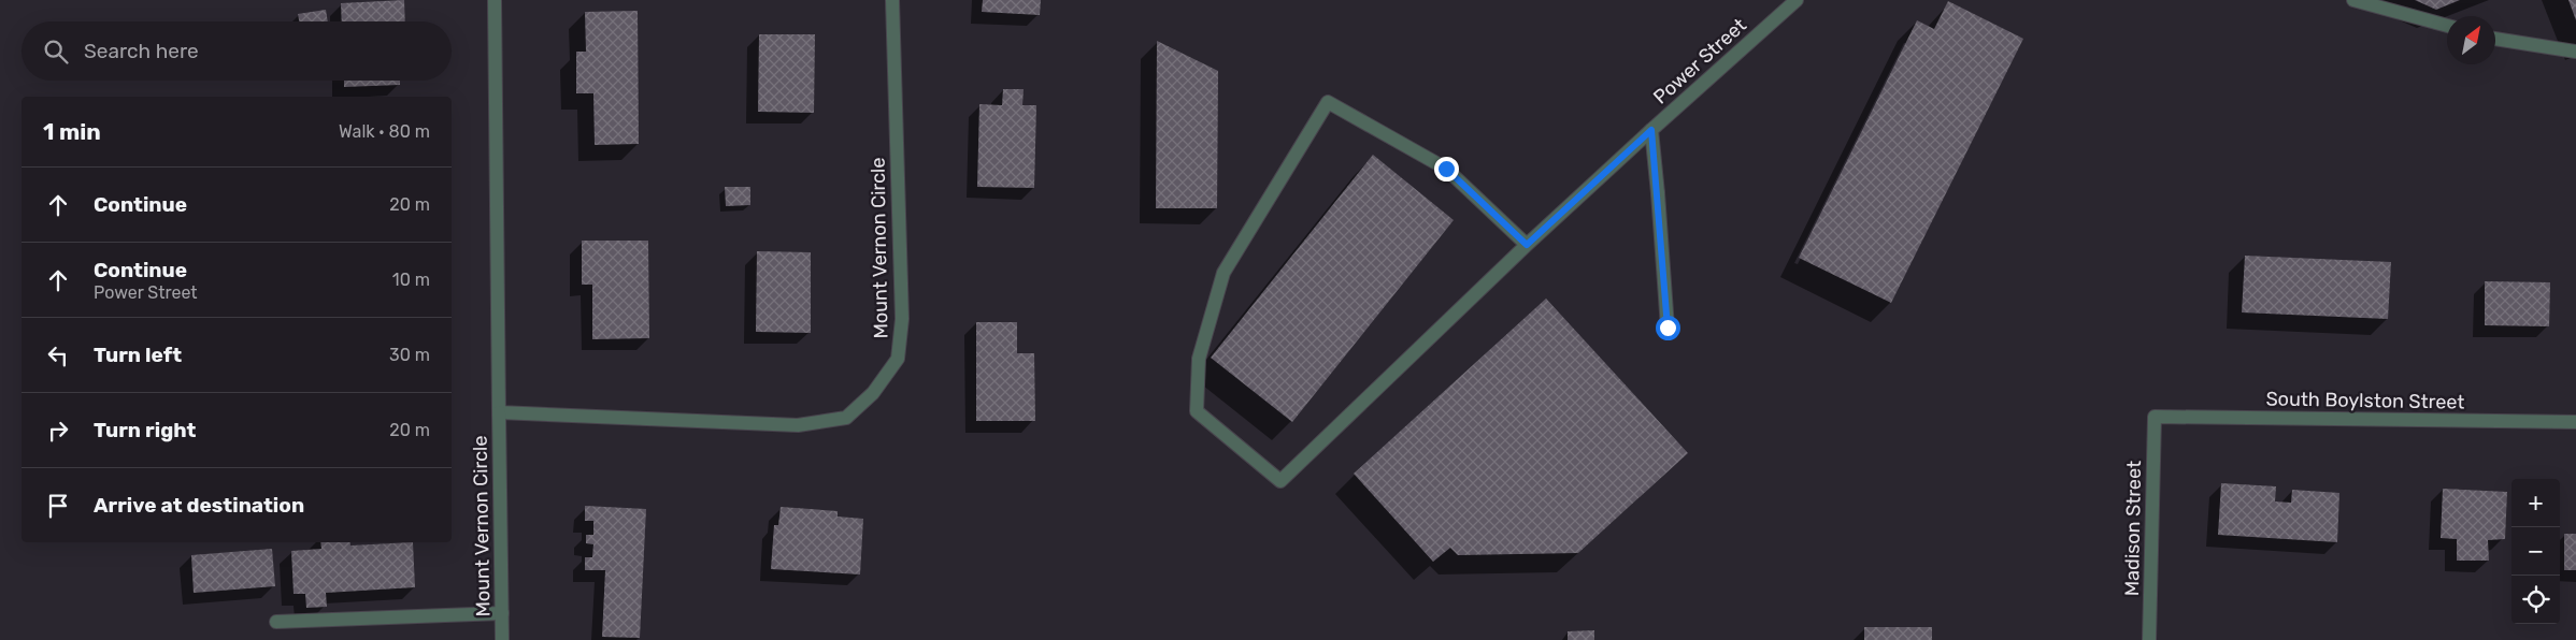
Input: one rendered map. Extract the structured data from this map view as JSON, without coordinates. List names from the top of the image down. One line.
{"streets":{"street":["Power Street","Mount Vernon Circle","South Boylston Street","Madison Street"]},"crossings":[["South Boylston Street","Madison Street"]],"north":"top right","page":{"search":"Search here","heading":["1 min","Walk · 80 m"],"list":[["Continue","20 m"],["Continue","Power Street","10 m"],["Turn left","30 m"],["Turn right","20 m"],"Arrive at destination"],"map_buttons":["+","−"]}}
